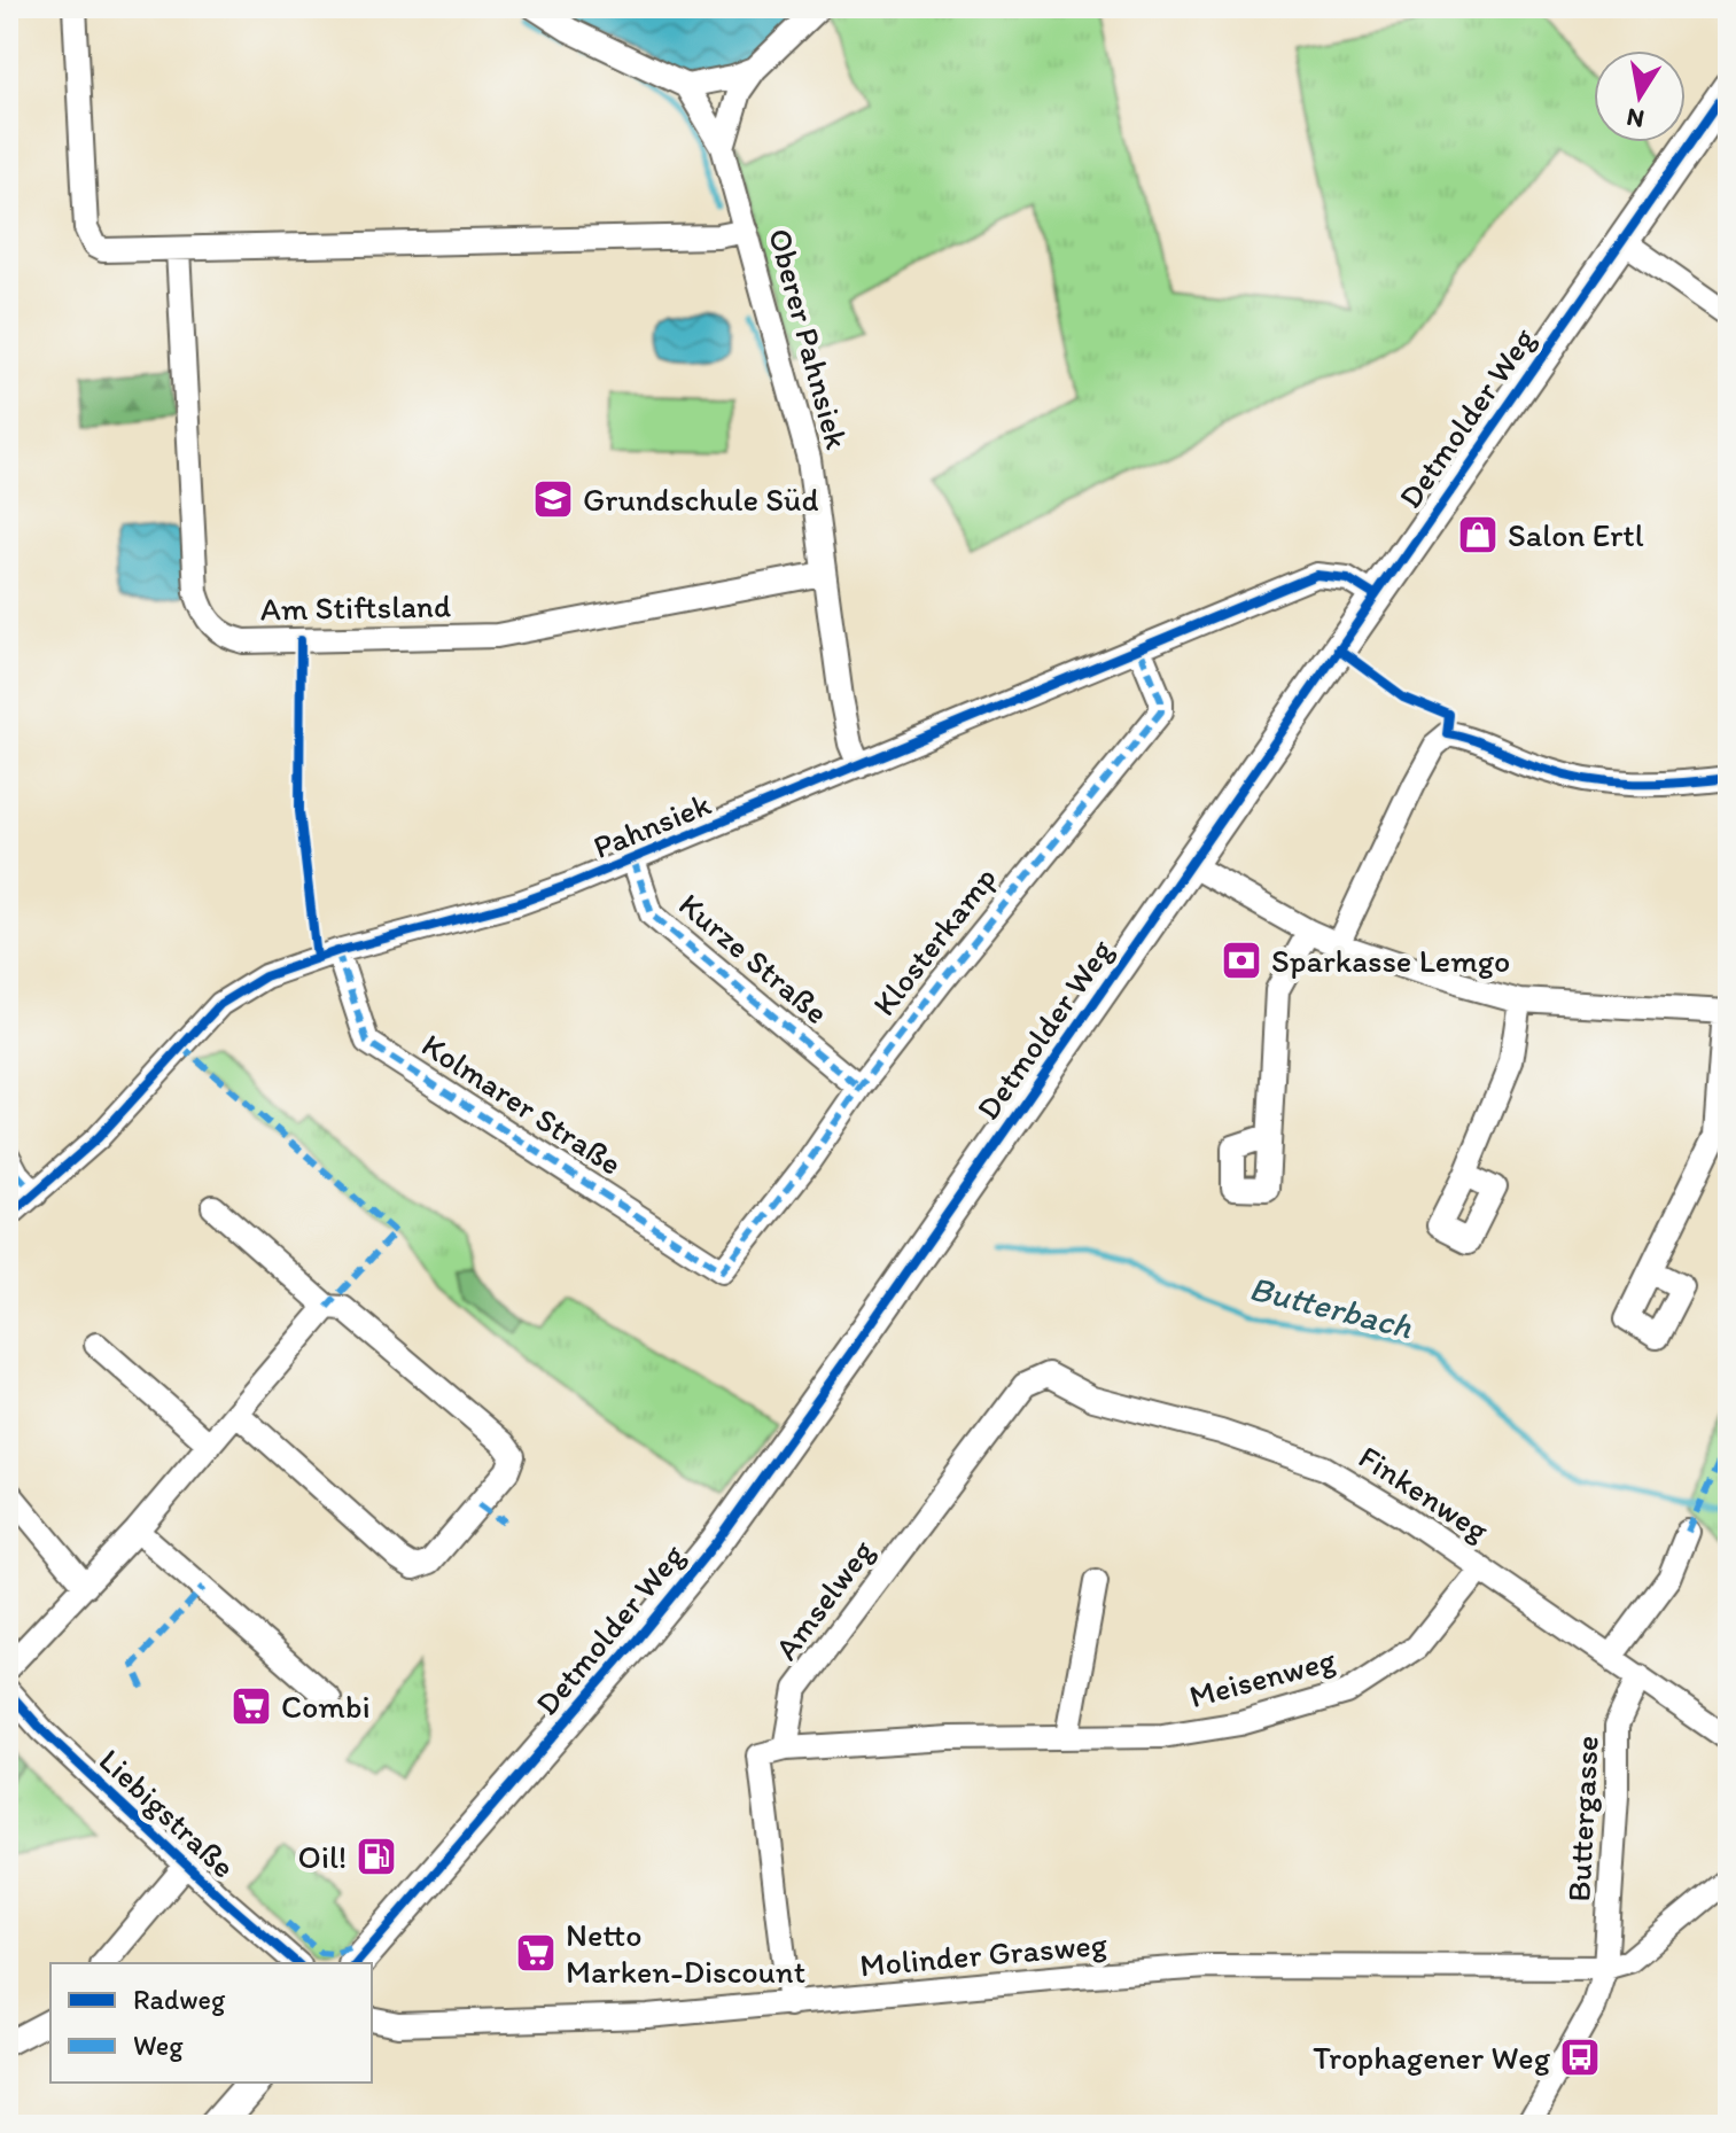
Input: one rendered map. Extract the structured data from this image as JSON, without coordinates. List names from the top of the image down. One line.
{"streets":{"street":["Oberer Pahnsiek","Detmolder Weg","Am Stiftsland","Pahnsiek","Klosterkamp","Kurze Straße","Kolmarer Straße","Finkenweg","Amselweg","Meisenweg","Liebigstraße","Buttergasse","Molinder Grasweg"]},"crossings":[["Oberer Pahnsiek","Am Stiftsland"],["Oberer Pahnsiek","Pahnsiek"],["Detmolder Weg","Pahnsiek"],["Pahnsiek","Klosterkamp"],["Pahnsiek","Kurze Straße"],["Pahnsiek","Kolmarer Straße"],["Klosterkamp","Kurze Straße"],["Klosterkamp","Kolmarer Straße"],["Finkenweg","Amselweg"],["Finkenweg","Meisenweg"],["Finkenweg","Buttergasse"],["Amselweg","Meisenweg"],["Buttergasse","Molinder Grasweg"]],"water":["Butterbach"],"places":{"school or university":["Grundschule Süd"],"shop":["Salon Ertl"],"bank":["Sparkasse Lemgo"],"supermarket":["Combi","Netto Marken-Discount"],"fuel station":["Oil!"],"bus stop":["Trophagener Weg"]},"legend":["Radweg","Weg"],"north":"bottom"}
